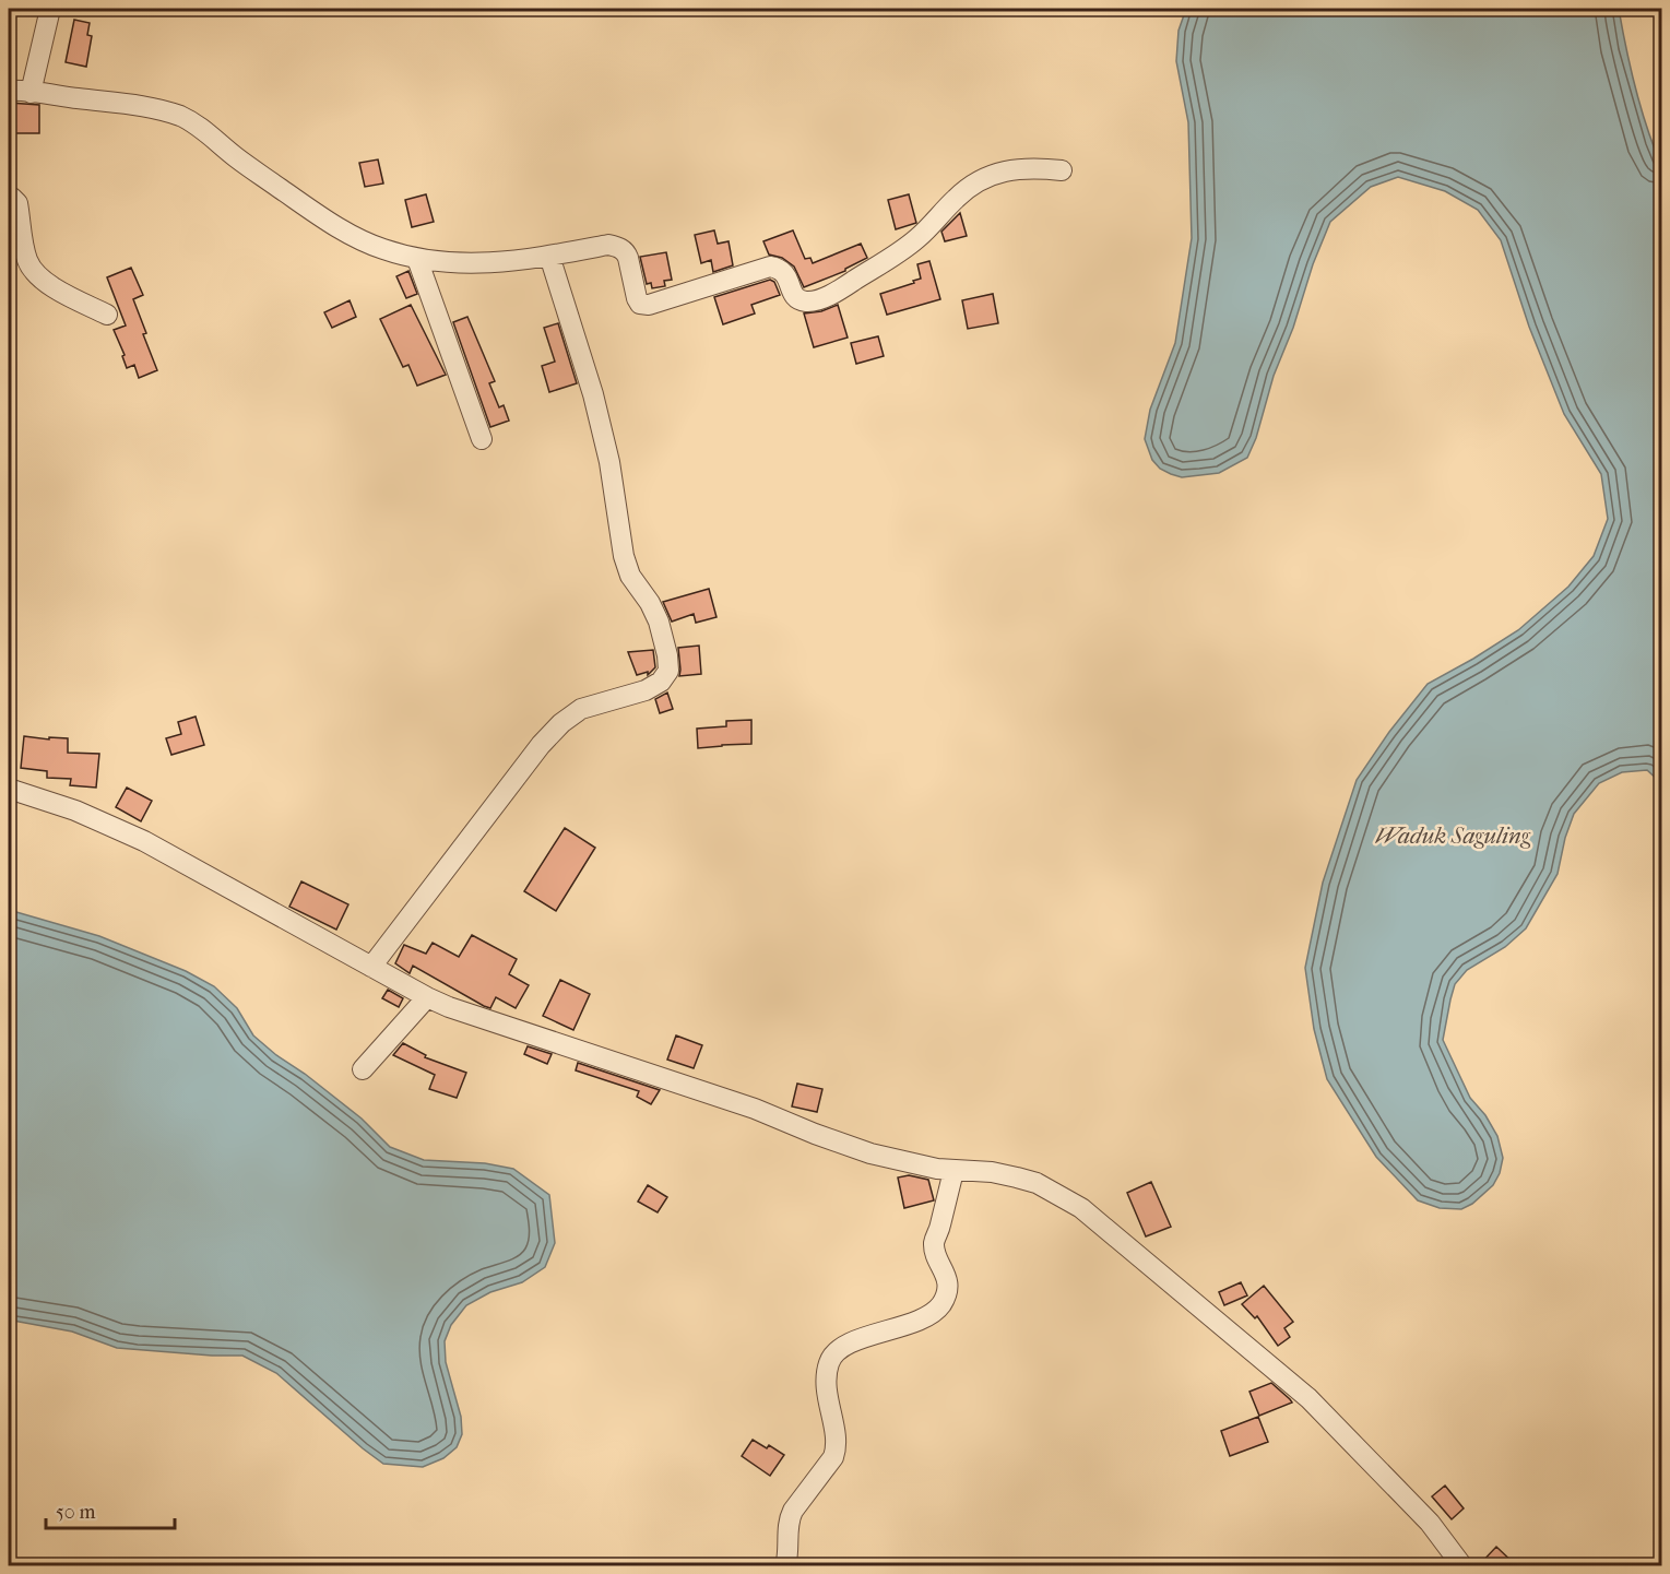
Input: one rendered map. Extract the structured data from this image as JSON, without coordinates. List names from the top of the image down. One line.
{"water":["Waduk Saguling"],"scale_bar":"50 m"}
